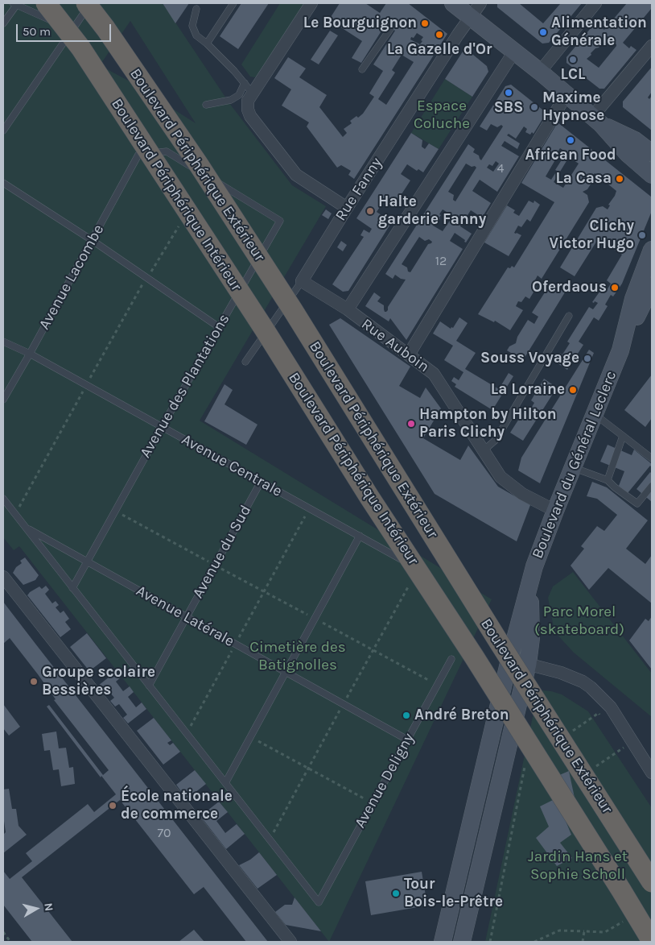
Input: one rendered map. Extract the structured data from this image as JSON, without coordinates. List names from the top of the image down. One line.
{"streets":{"highway":["Boulevard Périphérique Extérieur","Boulevard Périphérique Intérieur"],"main road":["Boulevard du Général Leclerc"],"street":["Rue Fanny","Rue Auboin"],"lane":["Avenue Lacombe","Avenue des Plantations","Avenue Centrale","Avenue du Sud","Avenue Latérale","Avenue Deligny"]},"crossings":[["Rue Fanny","Rue Auboin"],["Avenue Lacombe","Avenue des Plantations"],["Avenue Lacombe","Avenue Centrale"],["Rue Auboin","Boulevard du Général Leclerc"],["Avenue des Plantations","Avenue Centrale"],["Avenue des Plantations","Avenue Latérale"],["Avenue Centrale","Avenue du Sud"],["Avenue du Sud","Avenue Latérale"],["Avenue Latérale","Avenue Deligny"]],"parks":["Espace Coluche","Parc Morel (skateboard)","Cimetière des Batignolles","Jardin Hans et Sophie Scholl"],"places":["Le Bourguignon","Alimentation Générale","La Gazelle d'Or","LCL","SBS","Maxime Hypnose","African Food","La Casa","Halte garderie Fanny","Clichy Victor Hugo","Oferdaous","Souss Voyage","La Loraine","Hampton by Hilton Paris Clichy","Groupe scolaire Bessières","André Breton","École nationale de commerce","Tour Bois-le-Prêtre"],"house_numbers":["4","12","70"],"scale_bar":"50 m","north":"right"}
